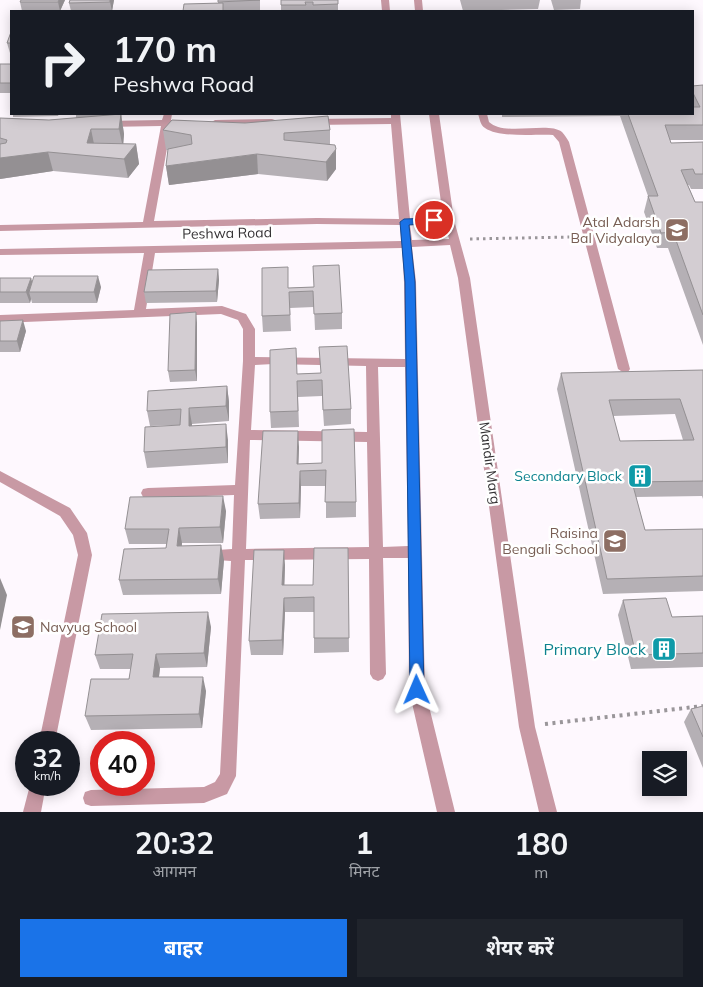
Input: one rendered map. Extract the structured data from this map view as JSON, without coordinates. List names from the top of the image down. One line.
{"streets":{"street":["Peshwa Road","Mandir Marg"]},"crossings":[["Peshwa Road","Mandir Marg"]],"places":{"school or university":["Atal Adarsh Bal Vidyalaya","Raisina Bengali School","Navyug School"],"building":["Secondary Block","Primary Block"]},"page":{"turn":["170 m","Peshwa Road"],"speed":"32 km/h","limit":"40","eta":["20:32","आगमन","1","मिनट","180","m"],"buttons":["बाहर","शेयर करें"]}}
